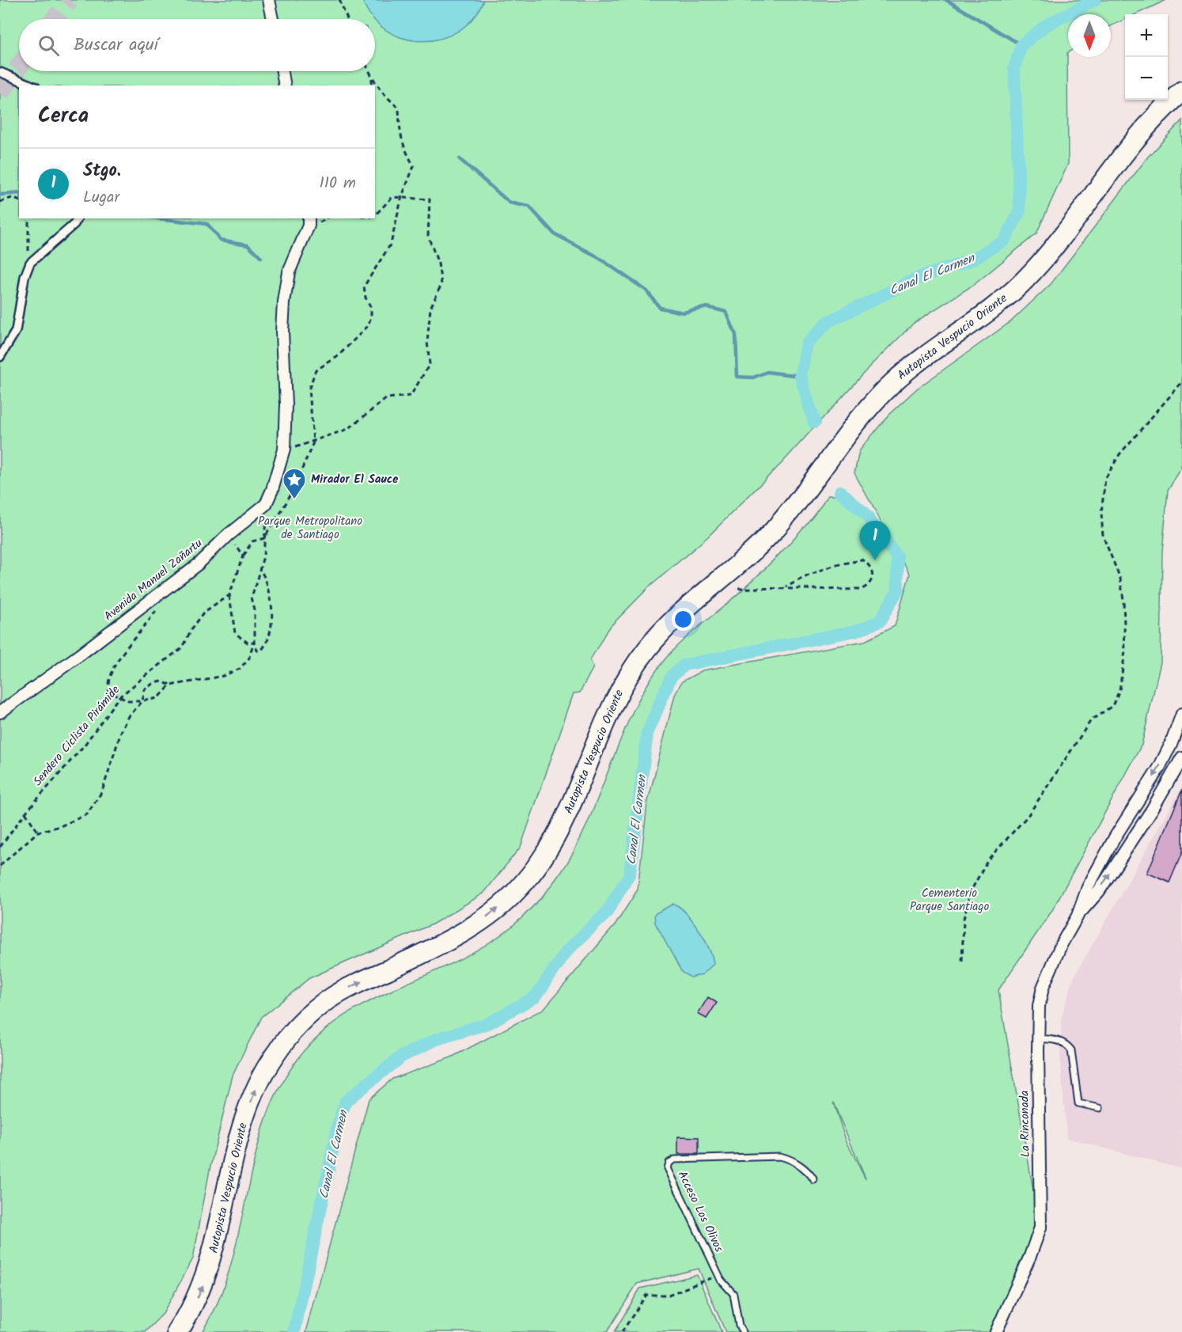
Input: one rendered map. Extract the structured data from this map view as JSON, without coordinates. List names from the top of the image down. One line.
{"streets":{"highway":["Autopista Vespucio Oriente"],"street":["Avenida Manuel Zañartu","La Rinconada"],"lane":["Acceso Los Olivos"],"path":["Sendero Ciclista Pirámide"]},"one_way":["Autopista Vespucio Oriente"],"water":["Canal El Carmen"],"parks":["Parque Metropolitano de Santiago","Cementerio Parque Santiago"],"places":{"place":["Mirador El Sauce"]},"north":"bottom","page":{"map_buttons":["+","−"],"search":"Buscar aquí","heading":"Cerca","list":[{"mark":"1","name":"Stgo.","note":"Lugar","value":"110 m"}],"pins":"1"}}
